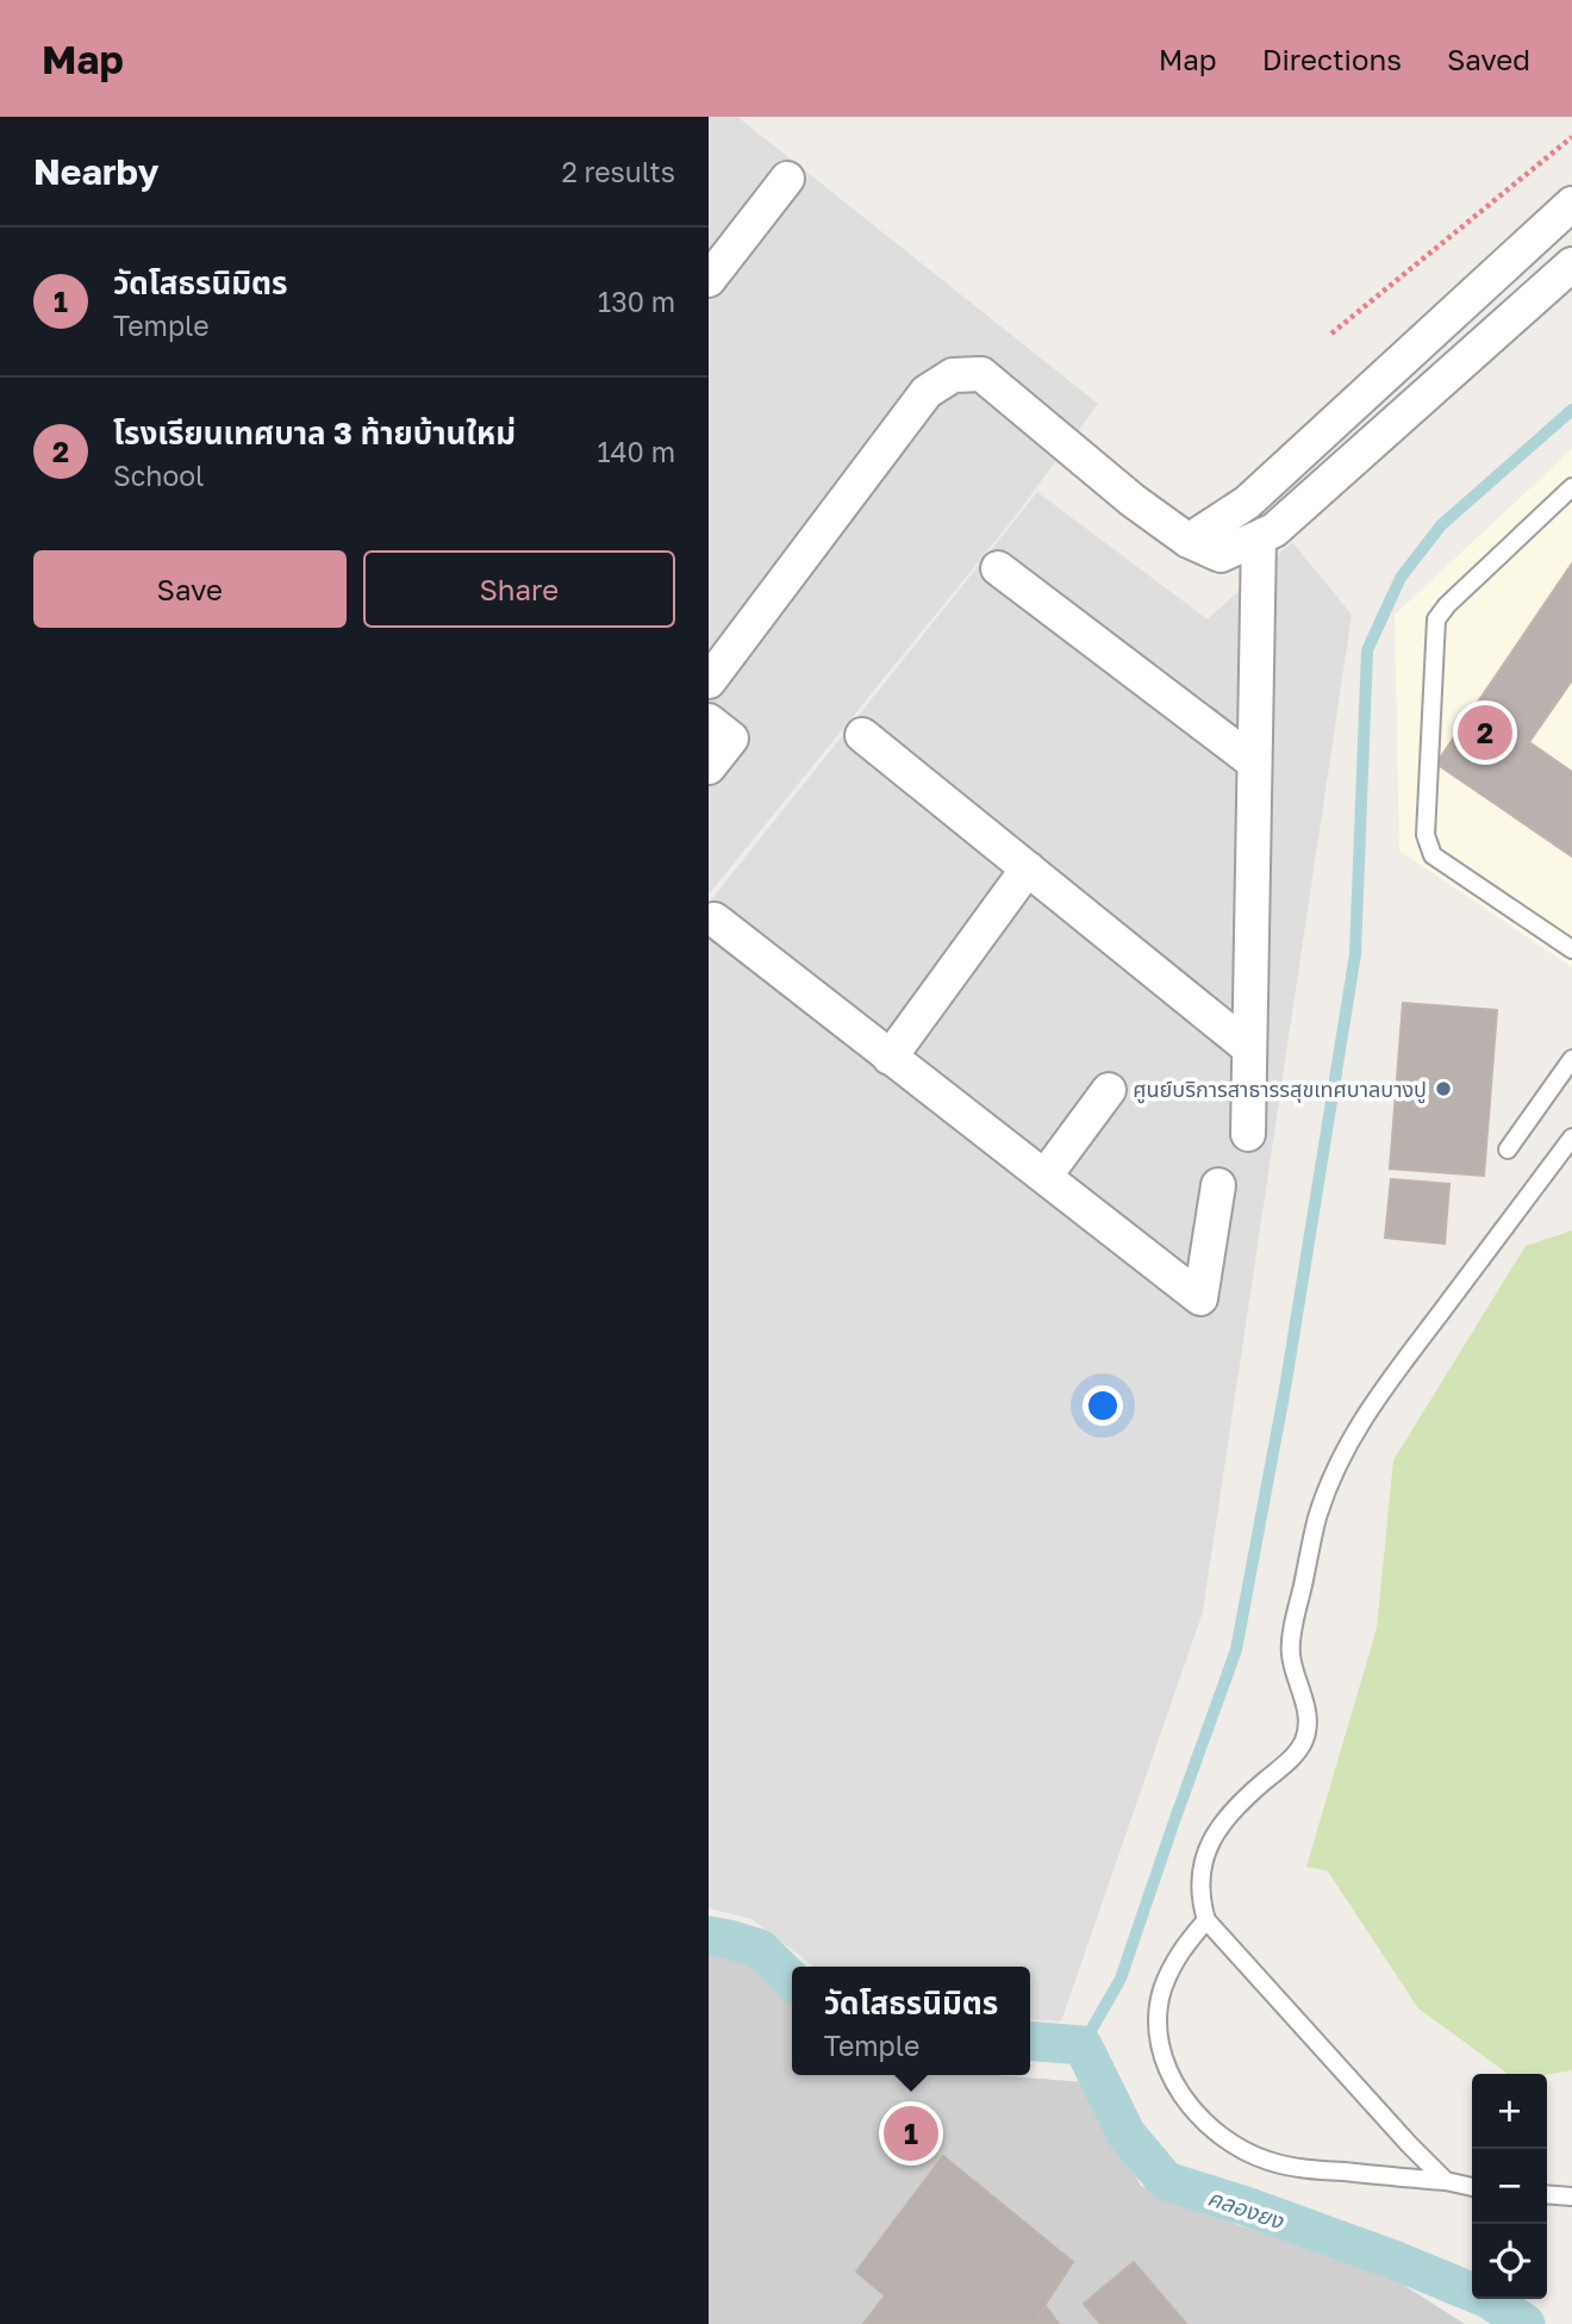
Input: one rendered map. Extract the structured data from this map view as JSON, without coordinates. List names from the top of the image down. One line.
{"water":["คลองยง"],"places":["ศูนย์บริการสาธารรสุขเทศบาลบางปู"],"page":{"header":"Map","nav":["Map","Directions","Saved"],"heading":["Nearby","2 results"],"list":[{"mark":"1","name":"วัดโสธรนิมิตร","note":"Temple","value":"130 m"},{"mark":"2","name":"โรงเรียนเทศบาล 3 ท้ายบ้านใหม่","note":"School","value":"140 m"}],"buttons":["Save","Share"],"pins":["2","1"],"popup":["วัดโสธรนิมิตร","Temple"],"map_buttons":["+","−"]}}
